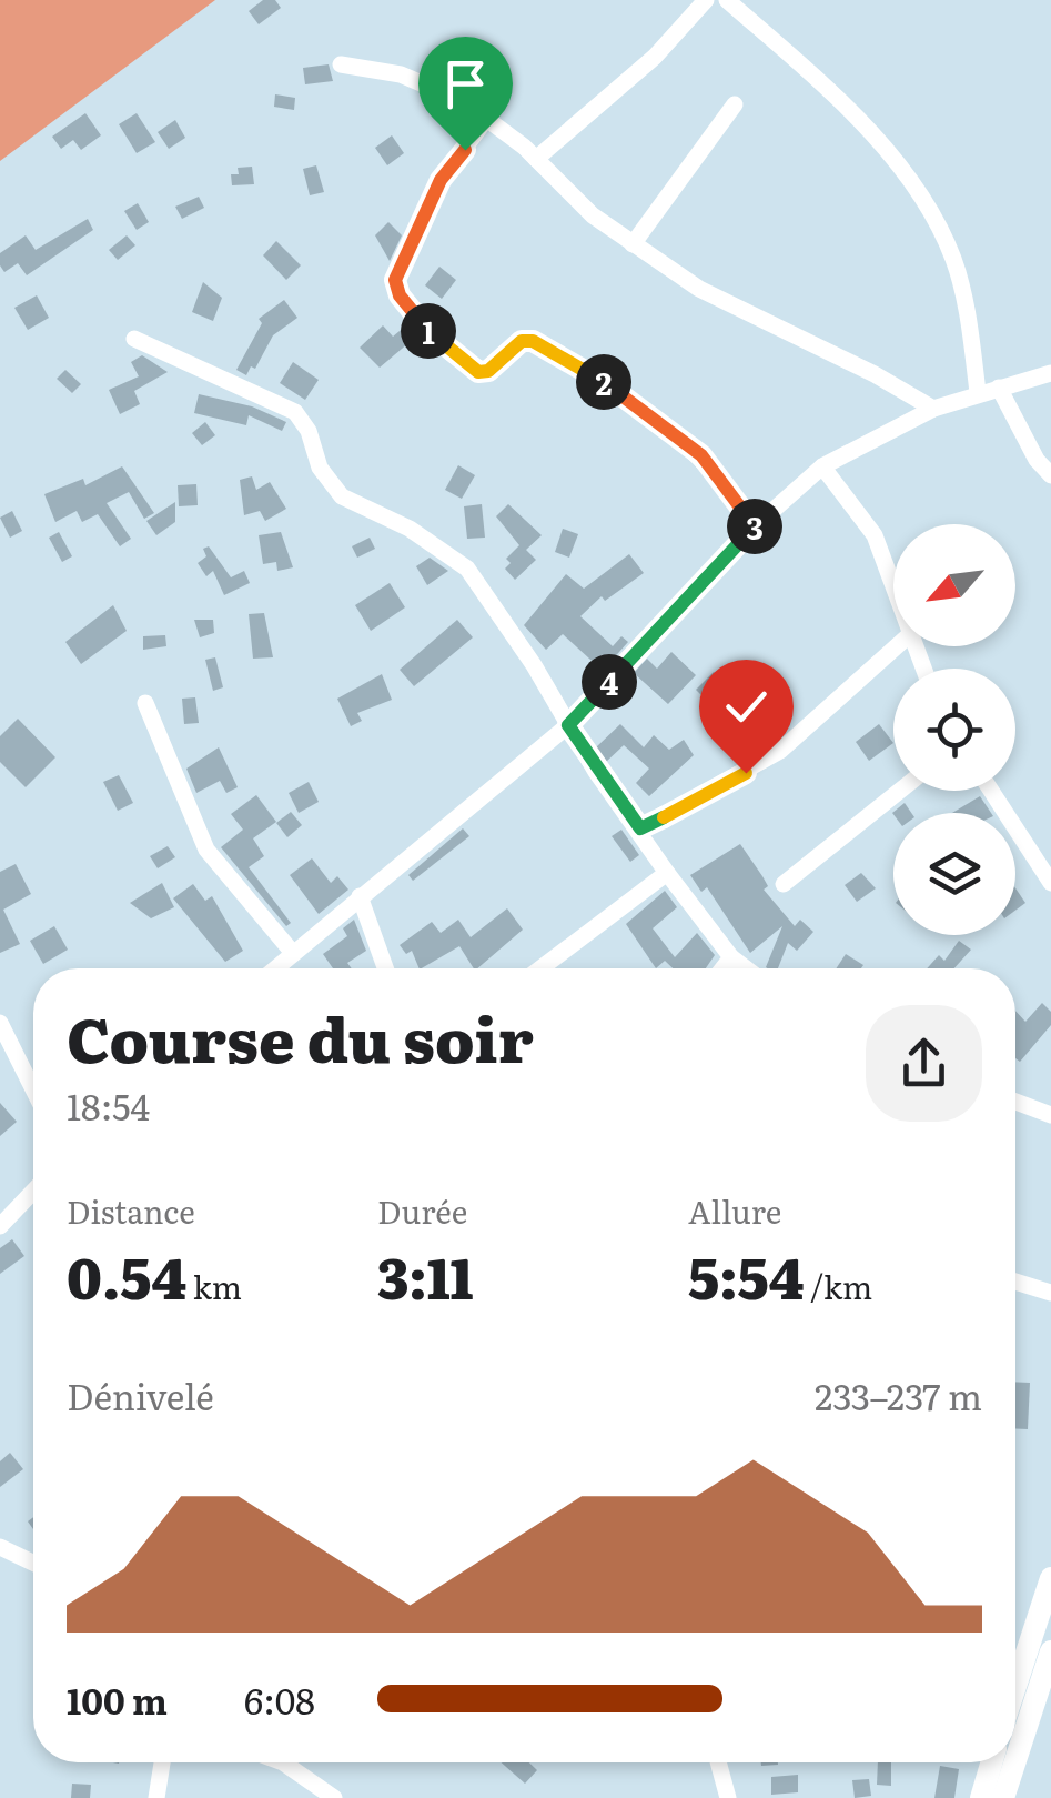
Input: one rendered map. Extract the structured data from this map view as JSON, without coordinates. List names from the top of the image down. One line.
{"north":"bottom left","page":{"pins":["1","2","3","4"],"heading":["Course du soir","18:54"],"stats":[["Distance","0.54 km"],["Durée","3:11"],["Allure","5:54 /km"]],"chart":["Dénivelé","233–237 m"],"list":[{"name":"100 m","note":"6:08"}]}}
